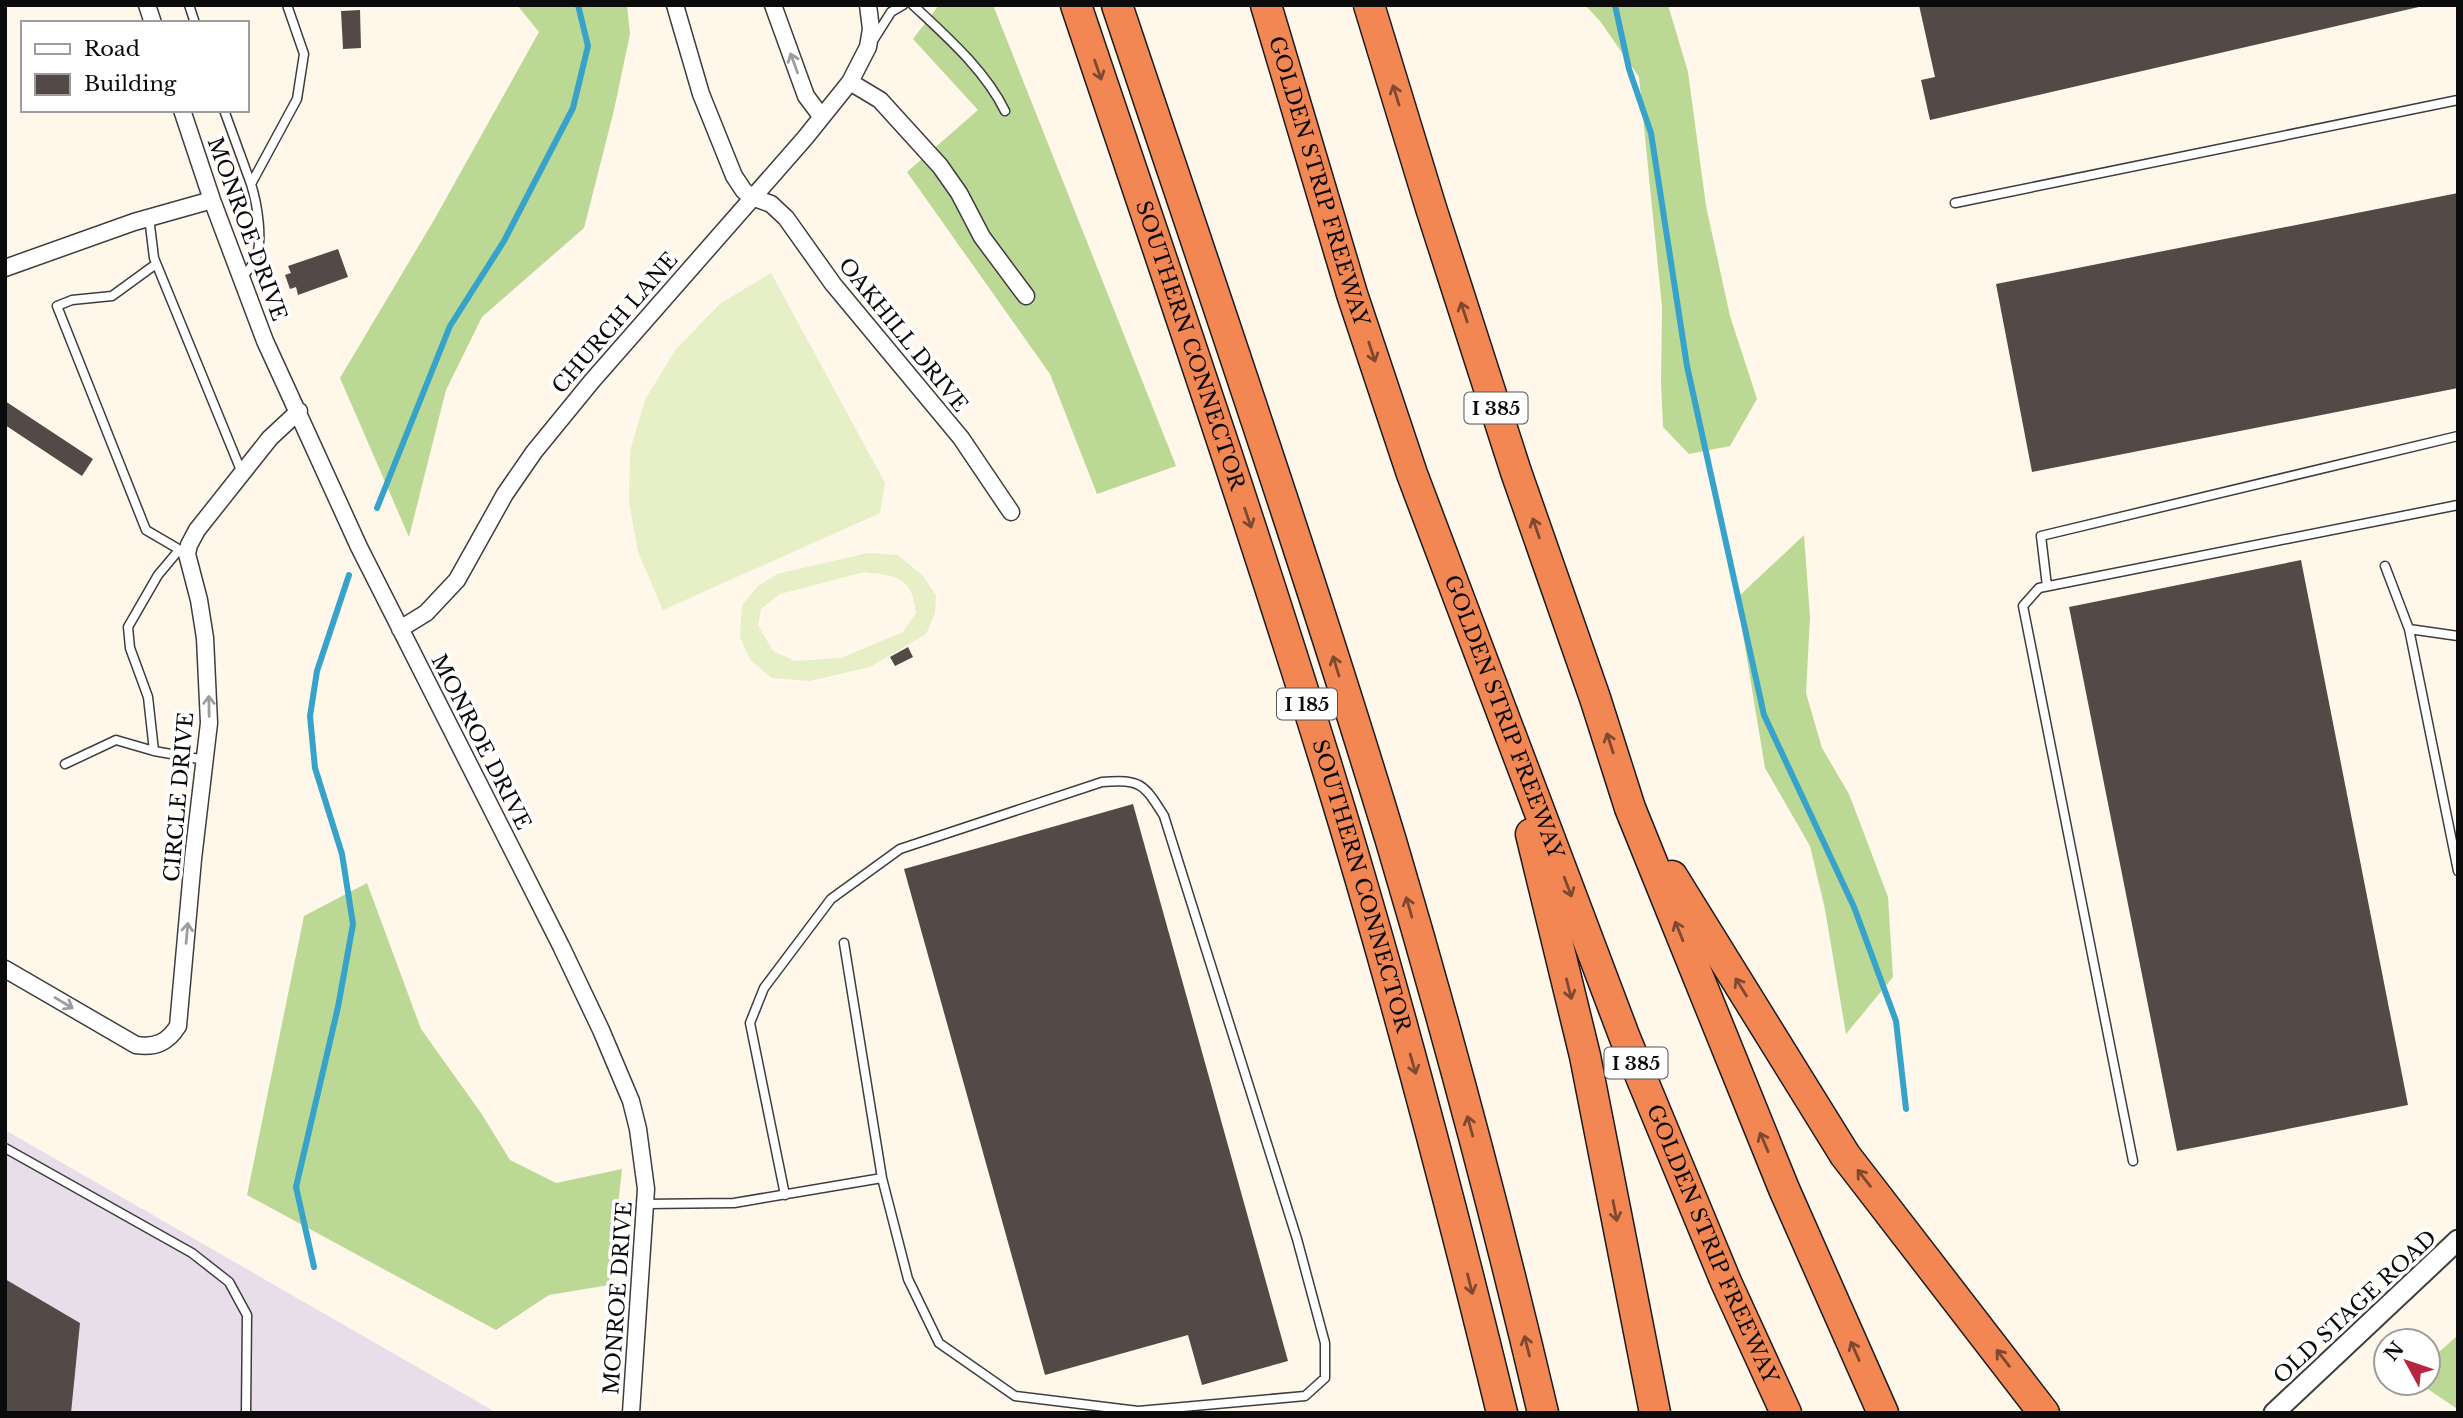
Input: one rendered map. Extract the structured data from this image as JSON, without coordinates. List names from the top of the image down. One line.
{"streets":{"highway":["GOLDEN STRIP FREEWAY","SOUTHERN CONNECTOR","I 385","I 185"],"street":["MONROE DRIVE","CHURCH LANE","OAKHILL DRIVE","CIRCLE DRIVE","OLD STAGE ROAD"]},"crossings":[["MONROE DRIVE","CHURCH LANE"],["CHURCH LANE","OAKHILL DRIVE"]],"legend":["Road","Building"],"north":"top left"}
